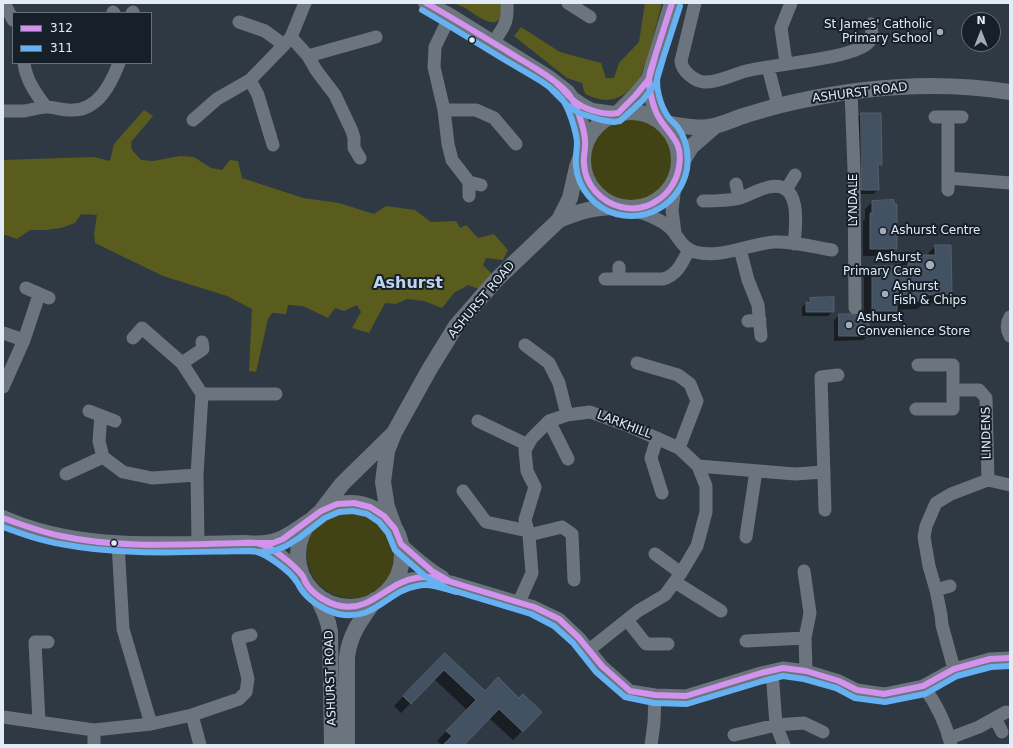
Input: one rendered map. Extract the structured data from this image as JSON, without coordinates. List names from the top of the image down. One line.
{"streets":{"street":["ASHURST ROAD","LYNDALE","LARKHILL","LINDENS"]},"crossings":[["ASHURST ROAD","LYNDALE"]],"districts":["Ashurst"],"places":["St James' Catholic Primary School","Ashurst Centre","Ashurst Primary Care","Ashurst Fish & Chips","Ashurst Convenience Store"],"lines":["transit line 312","transit line 311"],"legend":["312","311"],"north":"top"}
